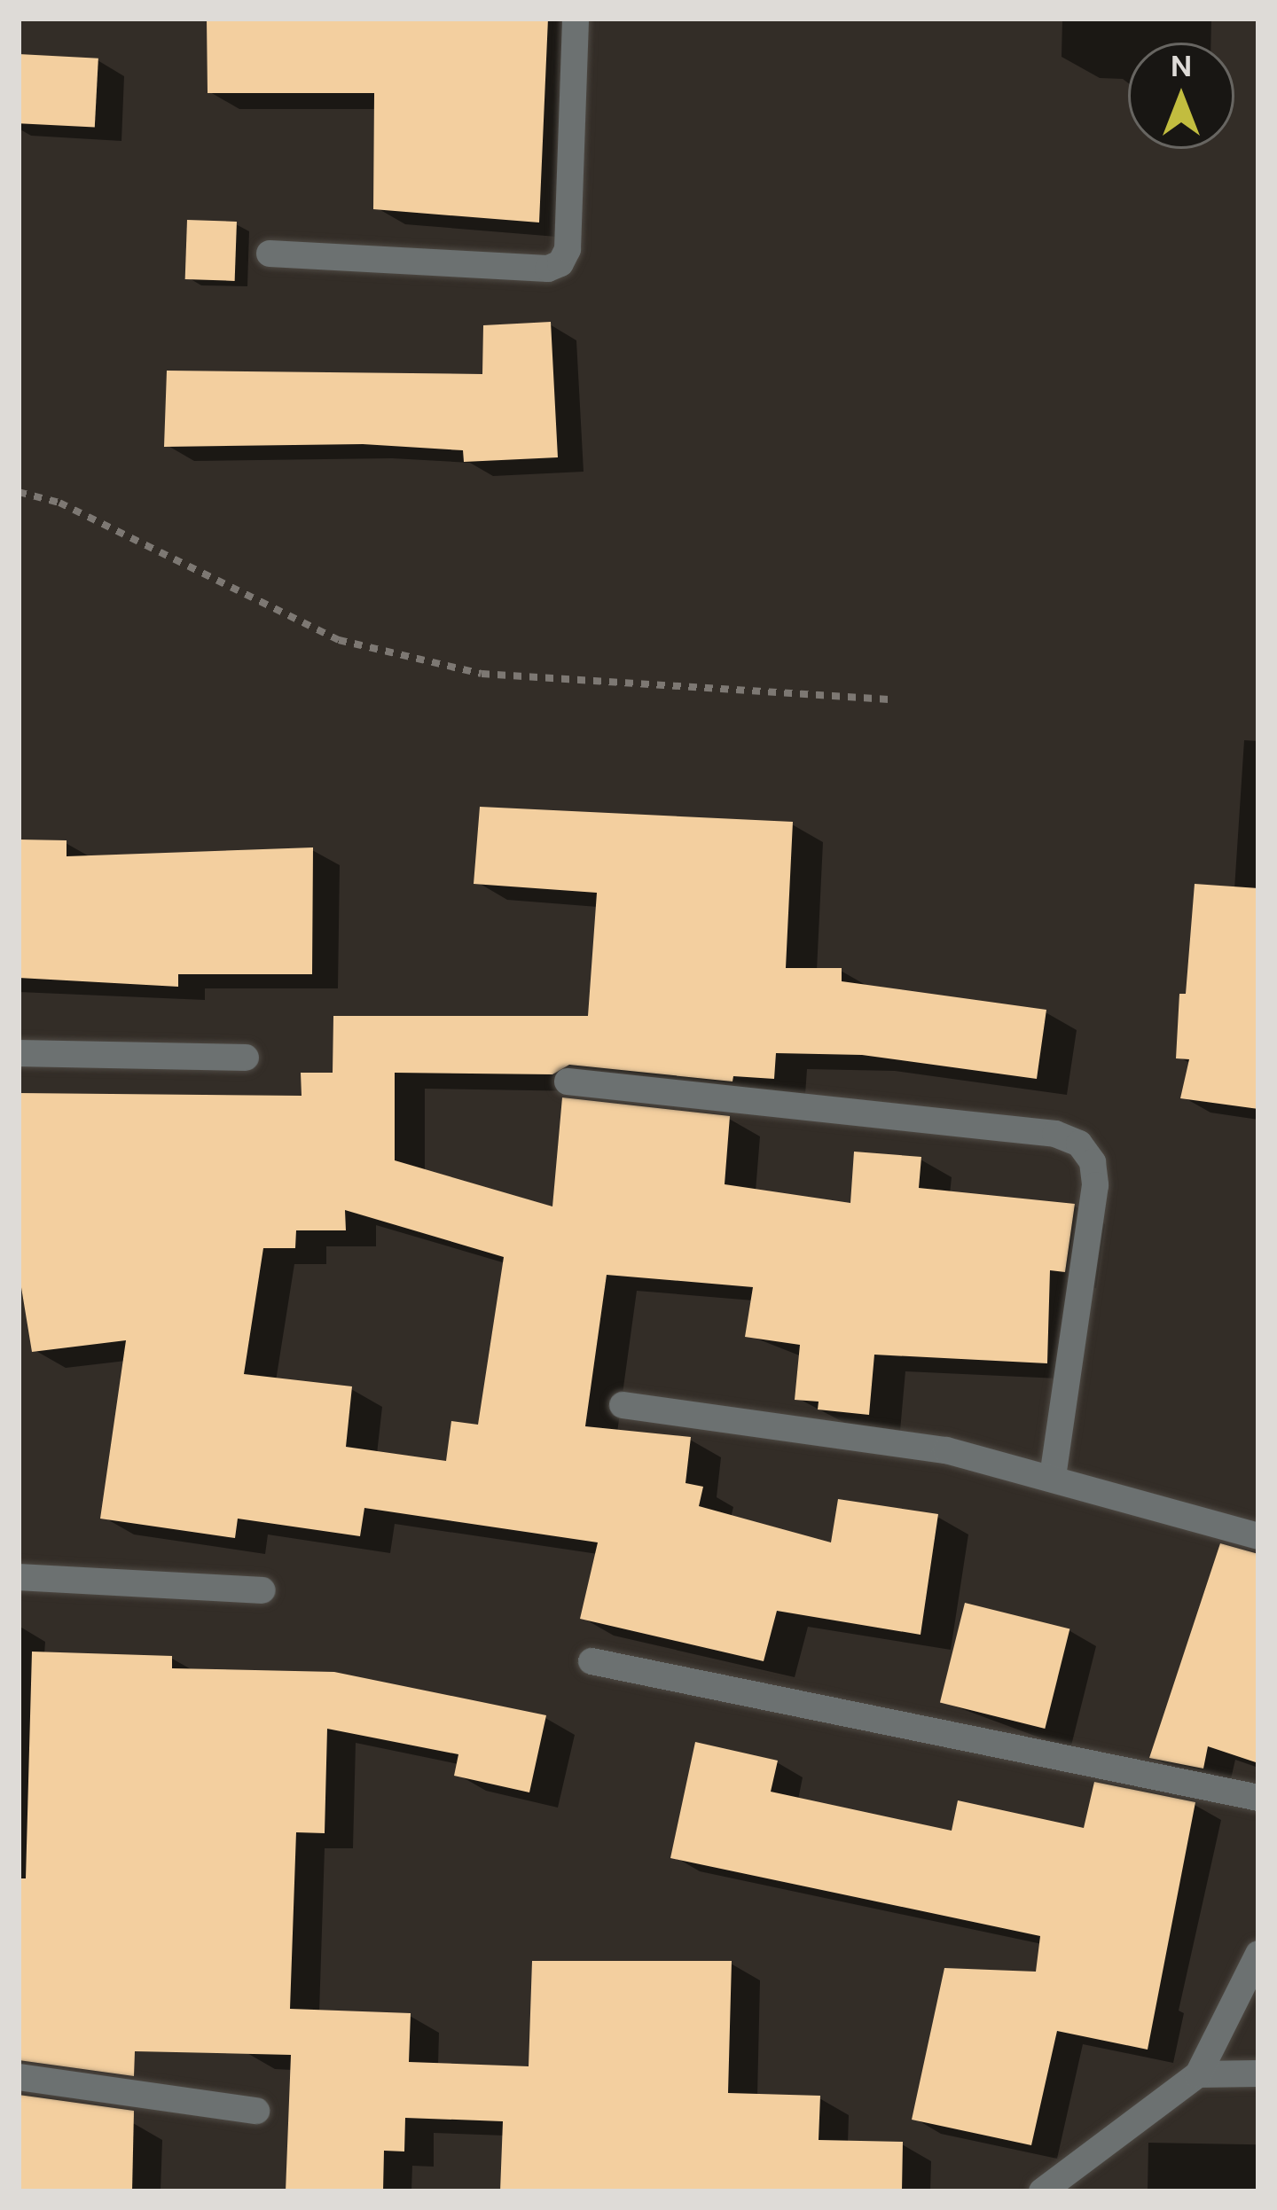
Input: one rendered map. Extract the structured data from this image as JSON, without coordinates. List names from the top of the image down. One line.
{"north":"top"}
